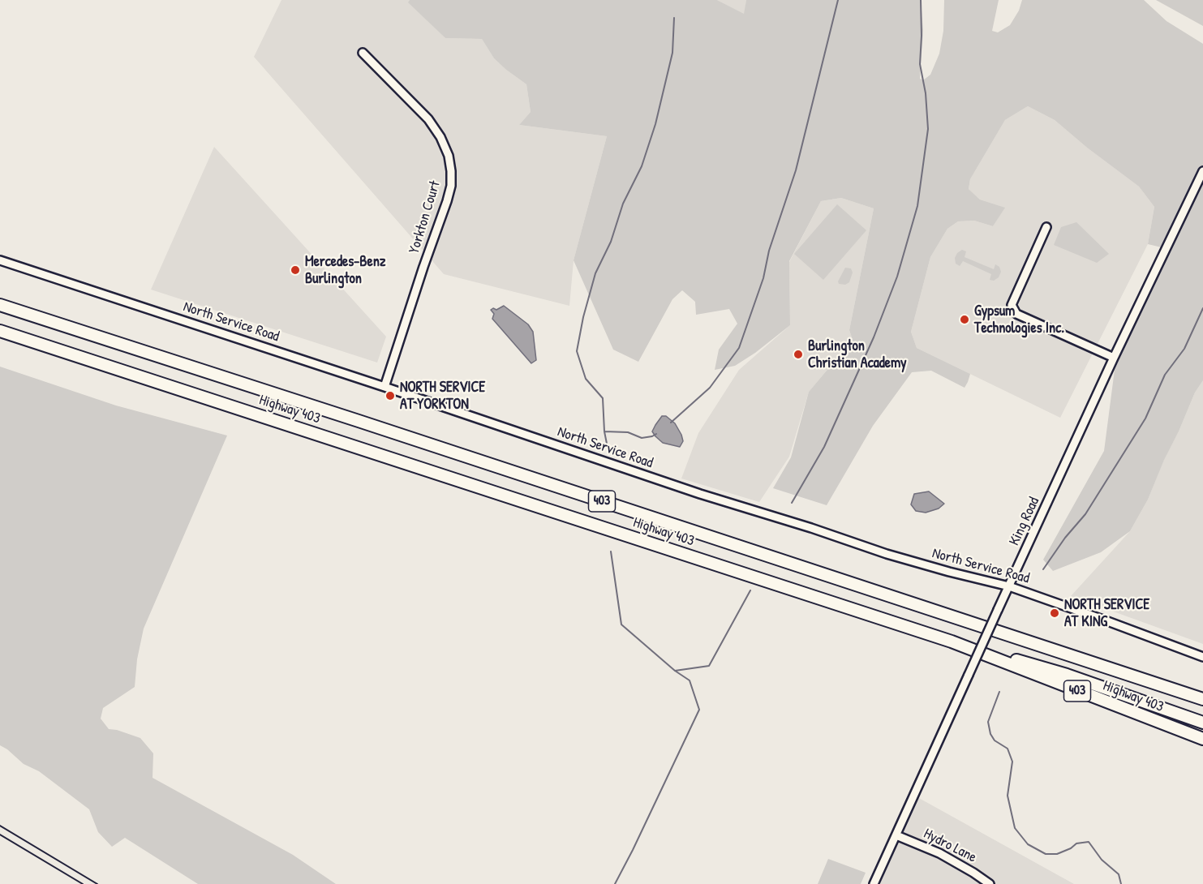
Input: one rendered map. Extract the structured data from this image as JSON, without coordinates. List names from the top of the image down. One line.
{"streets":{"highway":["Highway 403","403"],"street":["Yorkton Court","North Service Road","King Road","Hydro Lane"]},"crossings":[["Yorkton Court","North Service Road"],["North Service Road","King Road"],["King Road","Hydro Lane"]],"places":["Mercedes-Benz Burlington","Gypsum Technologies Inc.","Burlington Christian Academy","NORTH SERVICE AT YORKTON","NORTH SERVICE AT KING"]}
